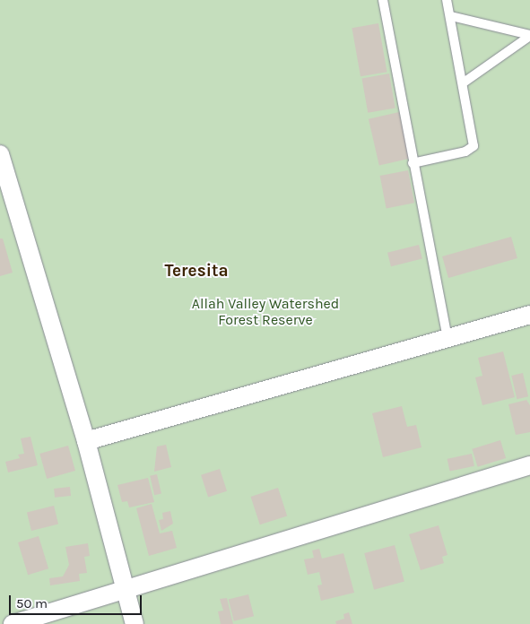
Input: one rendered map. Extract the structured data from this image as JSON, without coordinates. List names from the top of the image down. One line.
{"districts":["Teresita"],"parks":["Allah Valley Watershed Forest Reserve"],"scale_bar":"50 m"}
